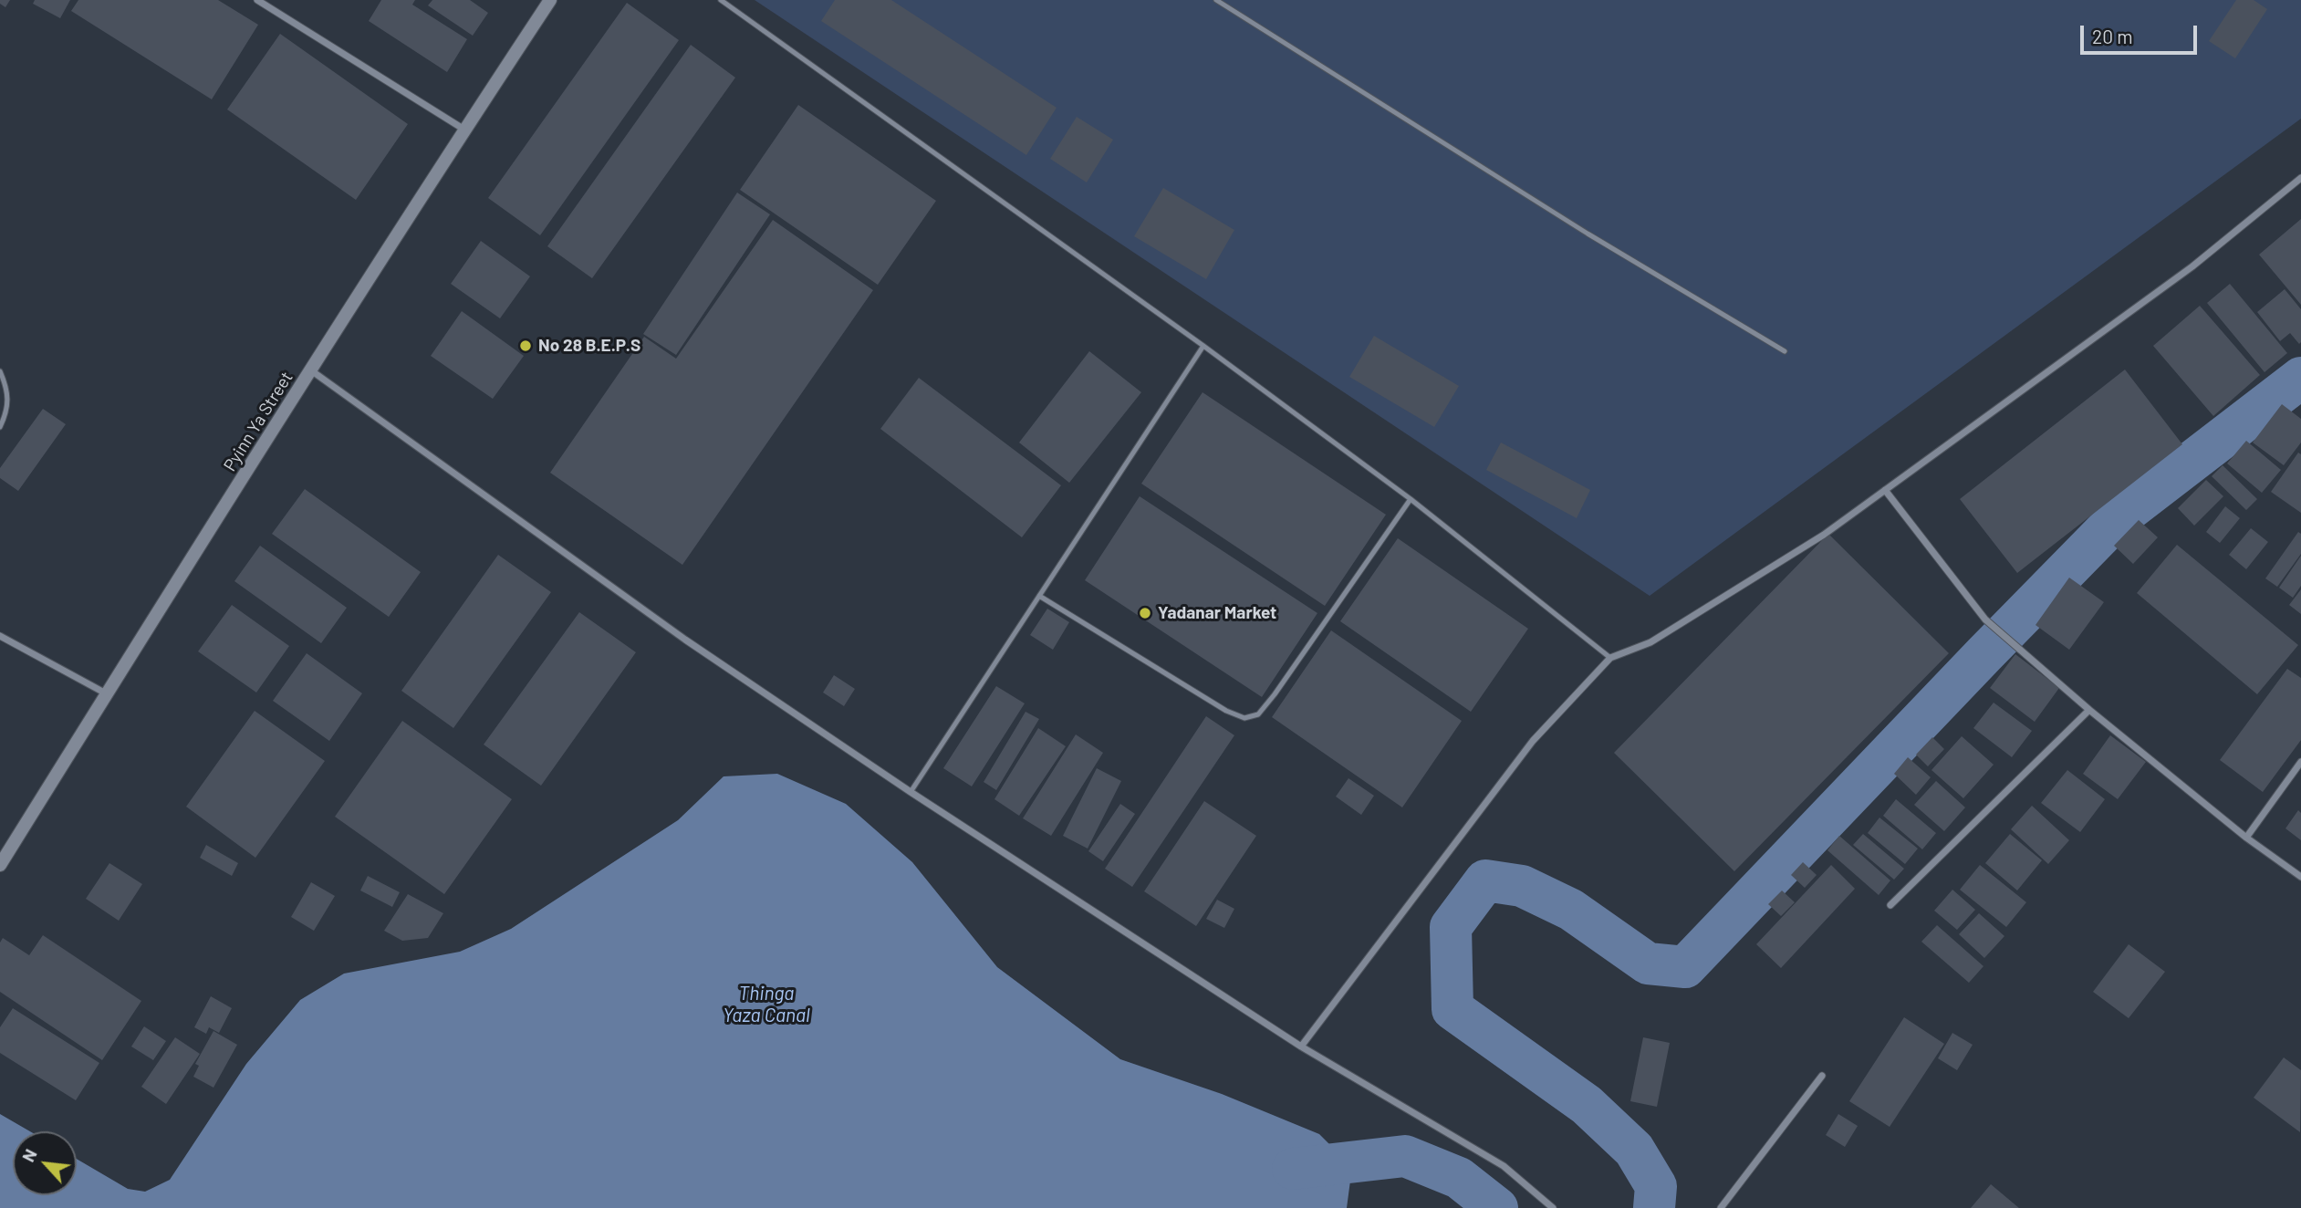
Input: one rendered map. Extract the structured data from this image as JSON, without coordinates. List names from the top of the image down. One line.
{"streets":{"main road":["Pyinn Ya Street"]},"water":["Thinga Yaza Canal"],"places":["No 28 B.E.P.S","Yadanar Market"],"scale_bar":"20 m","north":"top left"}
